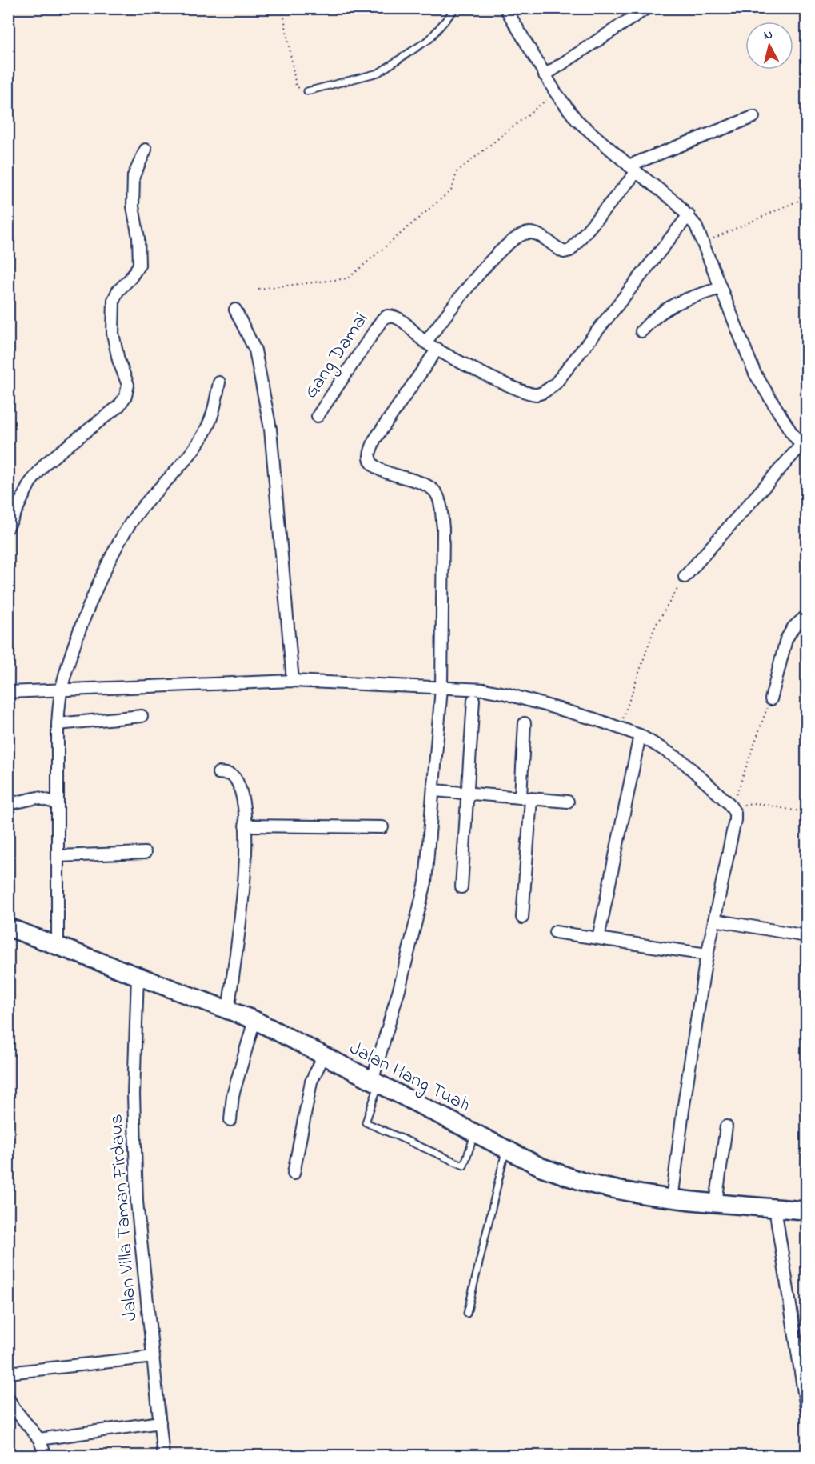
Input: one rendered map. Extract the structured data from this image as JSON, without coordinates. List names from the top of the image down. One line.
{"streets":{"main road":["Jalan Hang Tuah"],"street":["Gang Damai","Jalan Villa Taman Firdaus"]},"crossings":[["Jalan Hang Tuah","Jalan Villa Taman Firdaus"]],"north":"top"}
